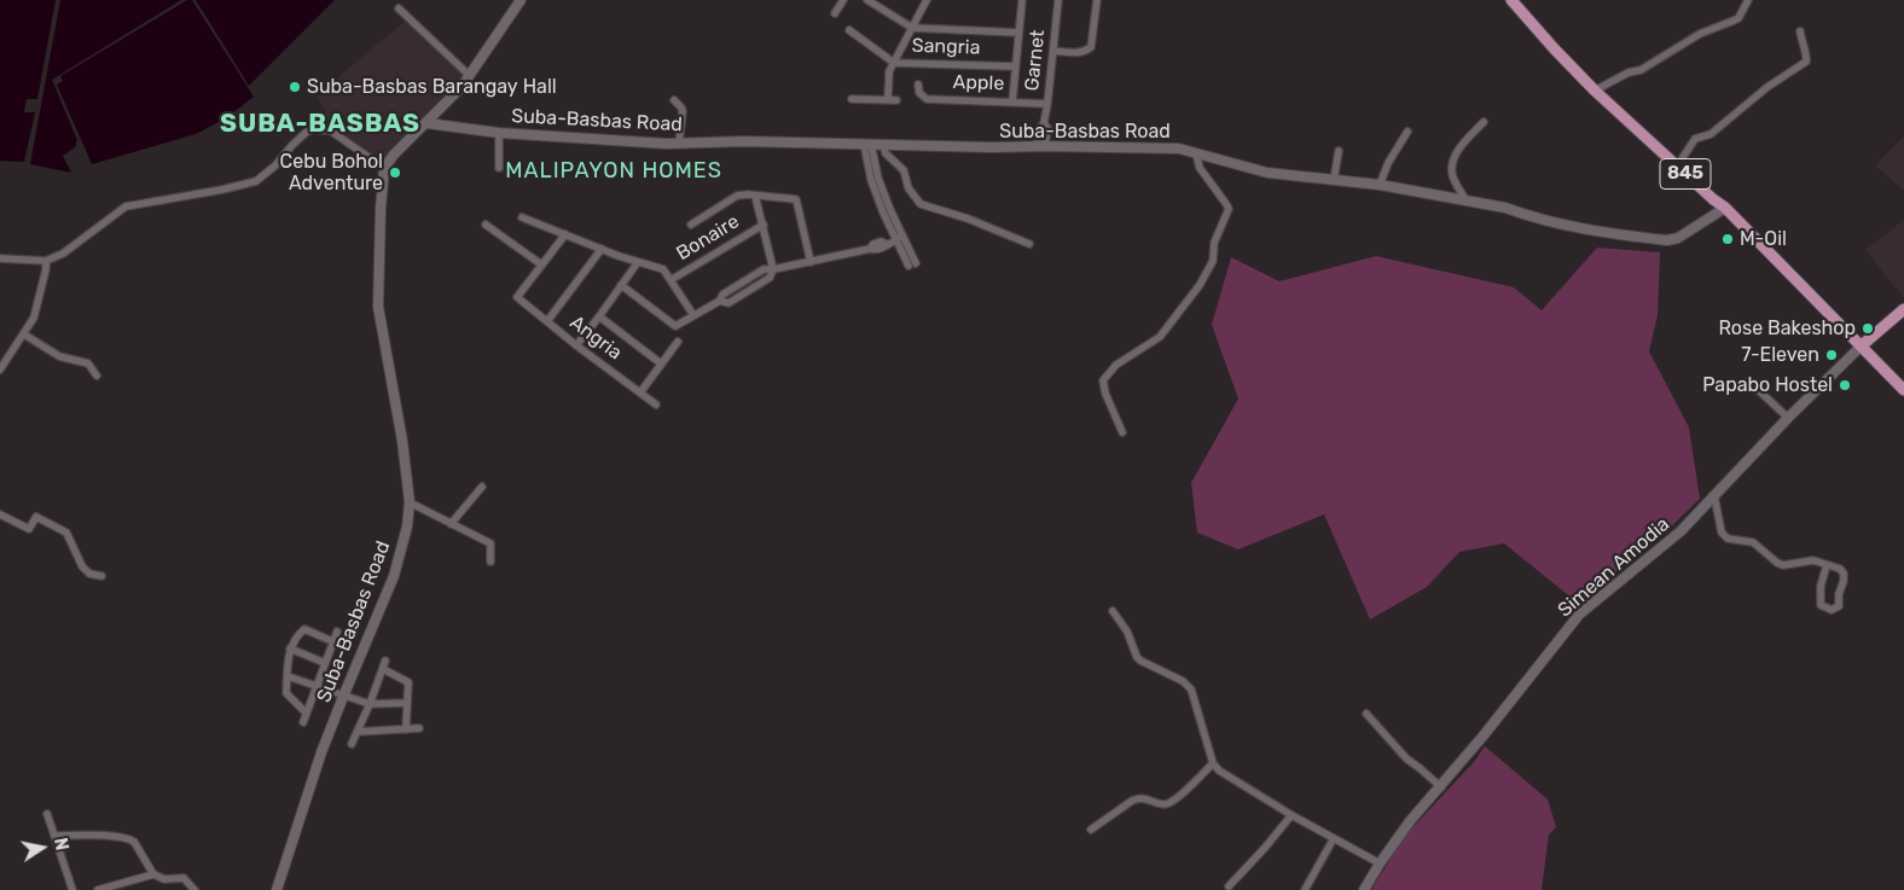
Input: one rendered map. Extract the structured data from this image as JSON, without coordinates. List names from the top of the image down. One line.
{"streets":{"main road":["845"],"street":["Sangria","Garnet","Apple","Suba-Basbas Road","Bonaire","Angria","Simean Amodia"]},"crossings":[["Garnet","Apple"],["Garnet","Suba-Basbas Road"],["Suba-Basbas Road","845"],["845","Simean Amodia"]],"districts":["SUBA-BASBAS","MALIPAYON HOMES"],"places":["Suba-Basbas Barangay Hall","Cebu Bohol Adventure","M-Oil","Rose Bakeshop","7-Eleven","Papabo Hostel"],"north":"right"}
